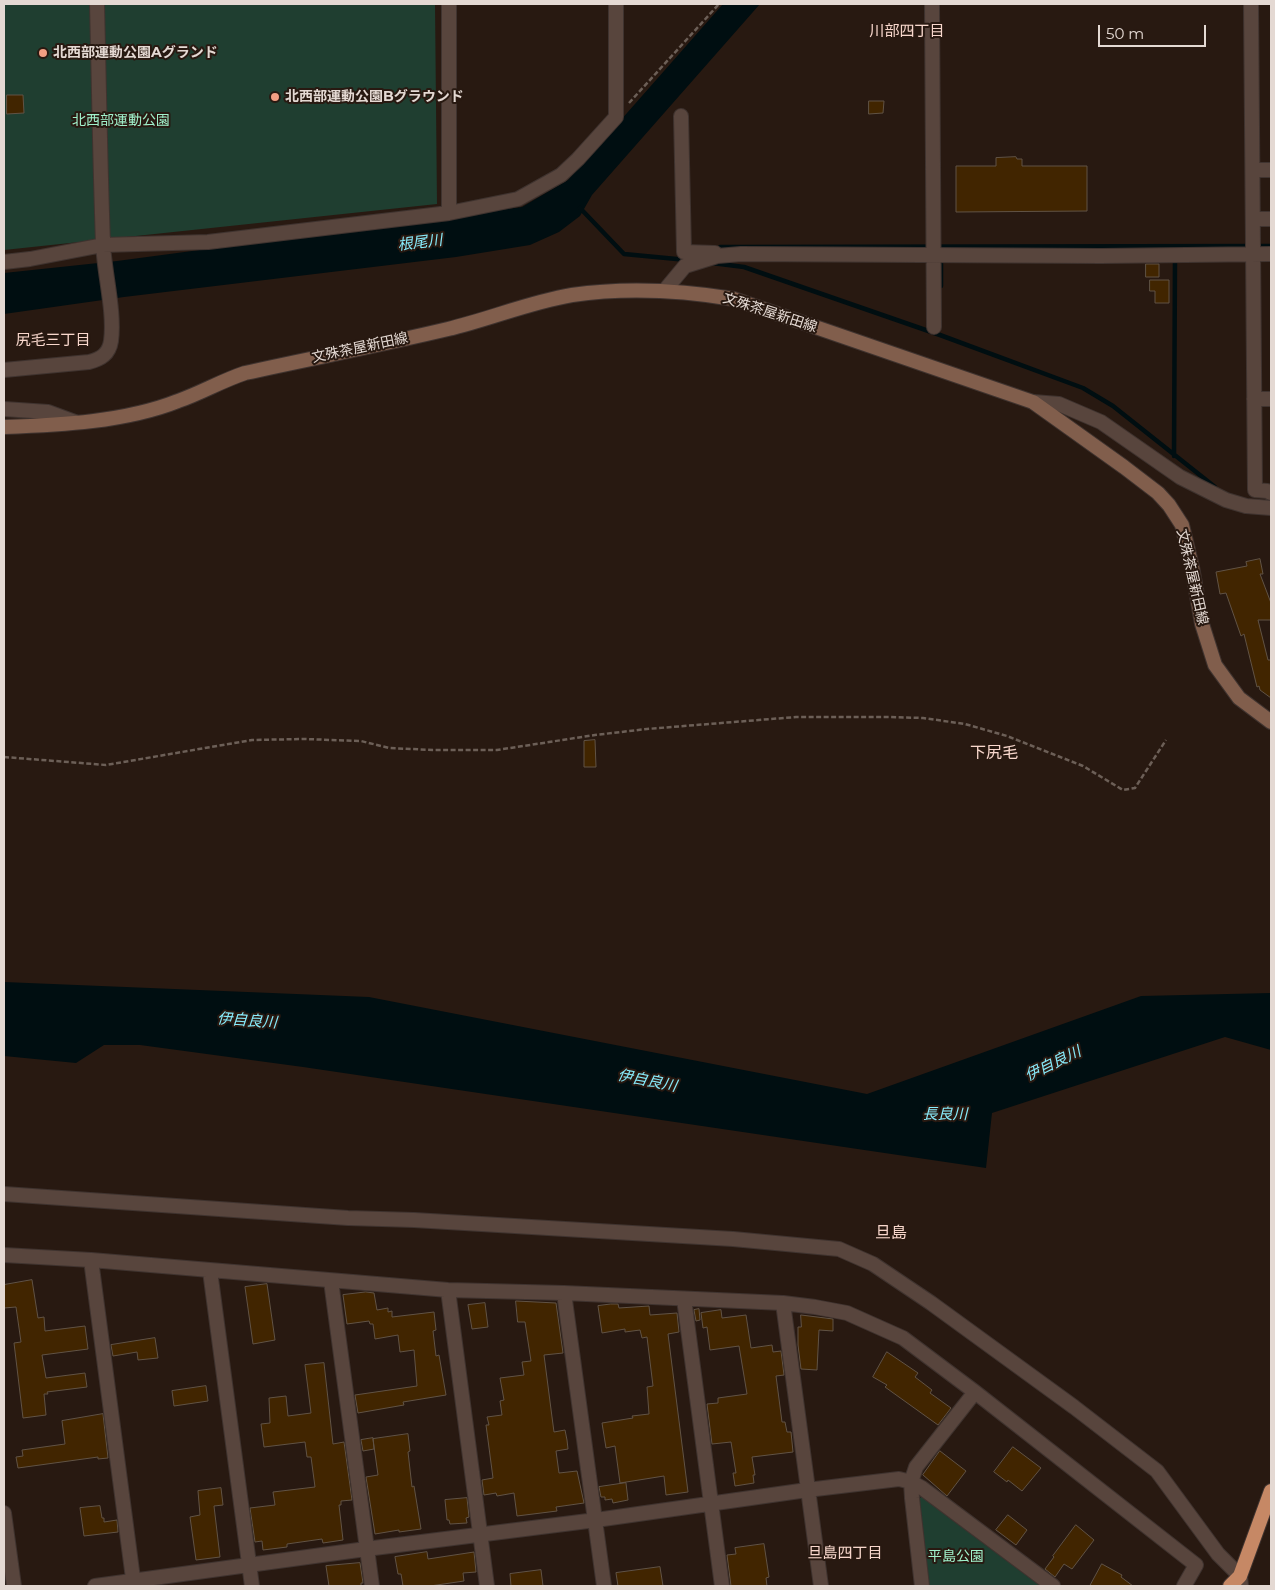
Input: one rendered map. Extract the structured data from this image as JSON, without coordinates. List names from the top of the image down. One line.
{"streets":{"main road":["文殊茶屋新田線"]},"districts":["川部四丁目","尻毛三丁目","下尻毛","旦島","旦島四丁目"],"water":["根尾川","伊自良川","長良川"],"parks":["北西部運動公園","平島公園"],"places":["北西部運動公園Aグランド","北西部運動公園Bグラウンド"],"scale_bar":"50 m"}
